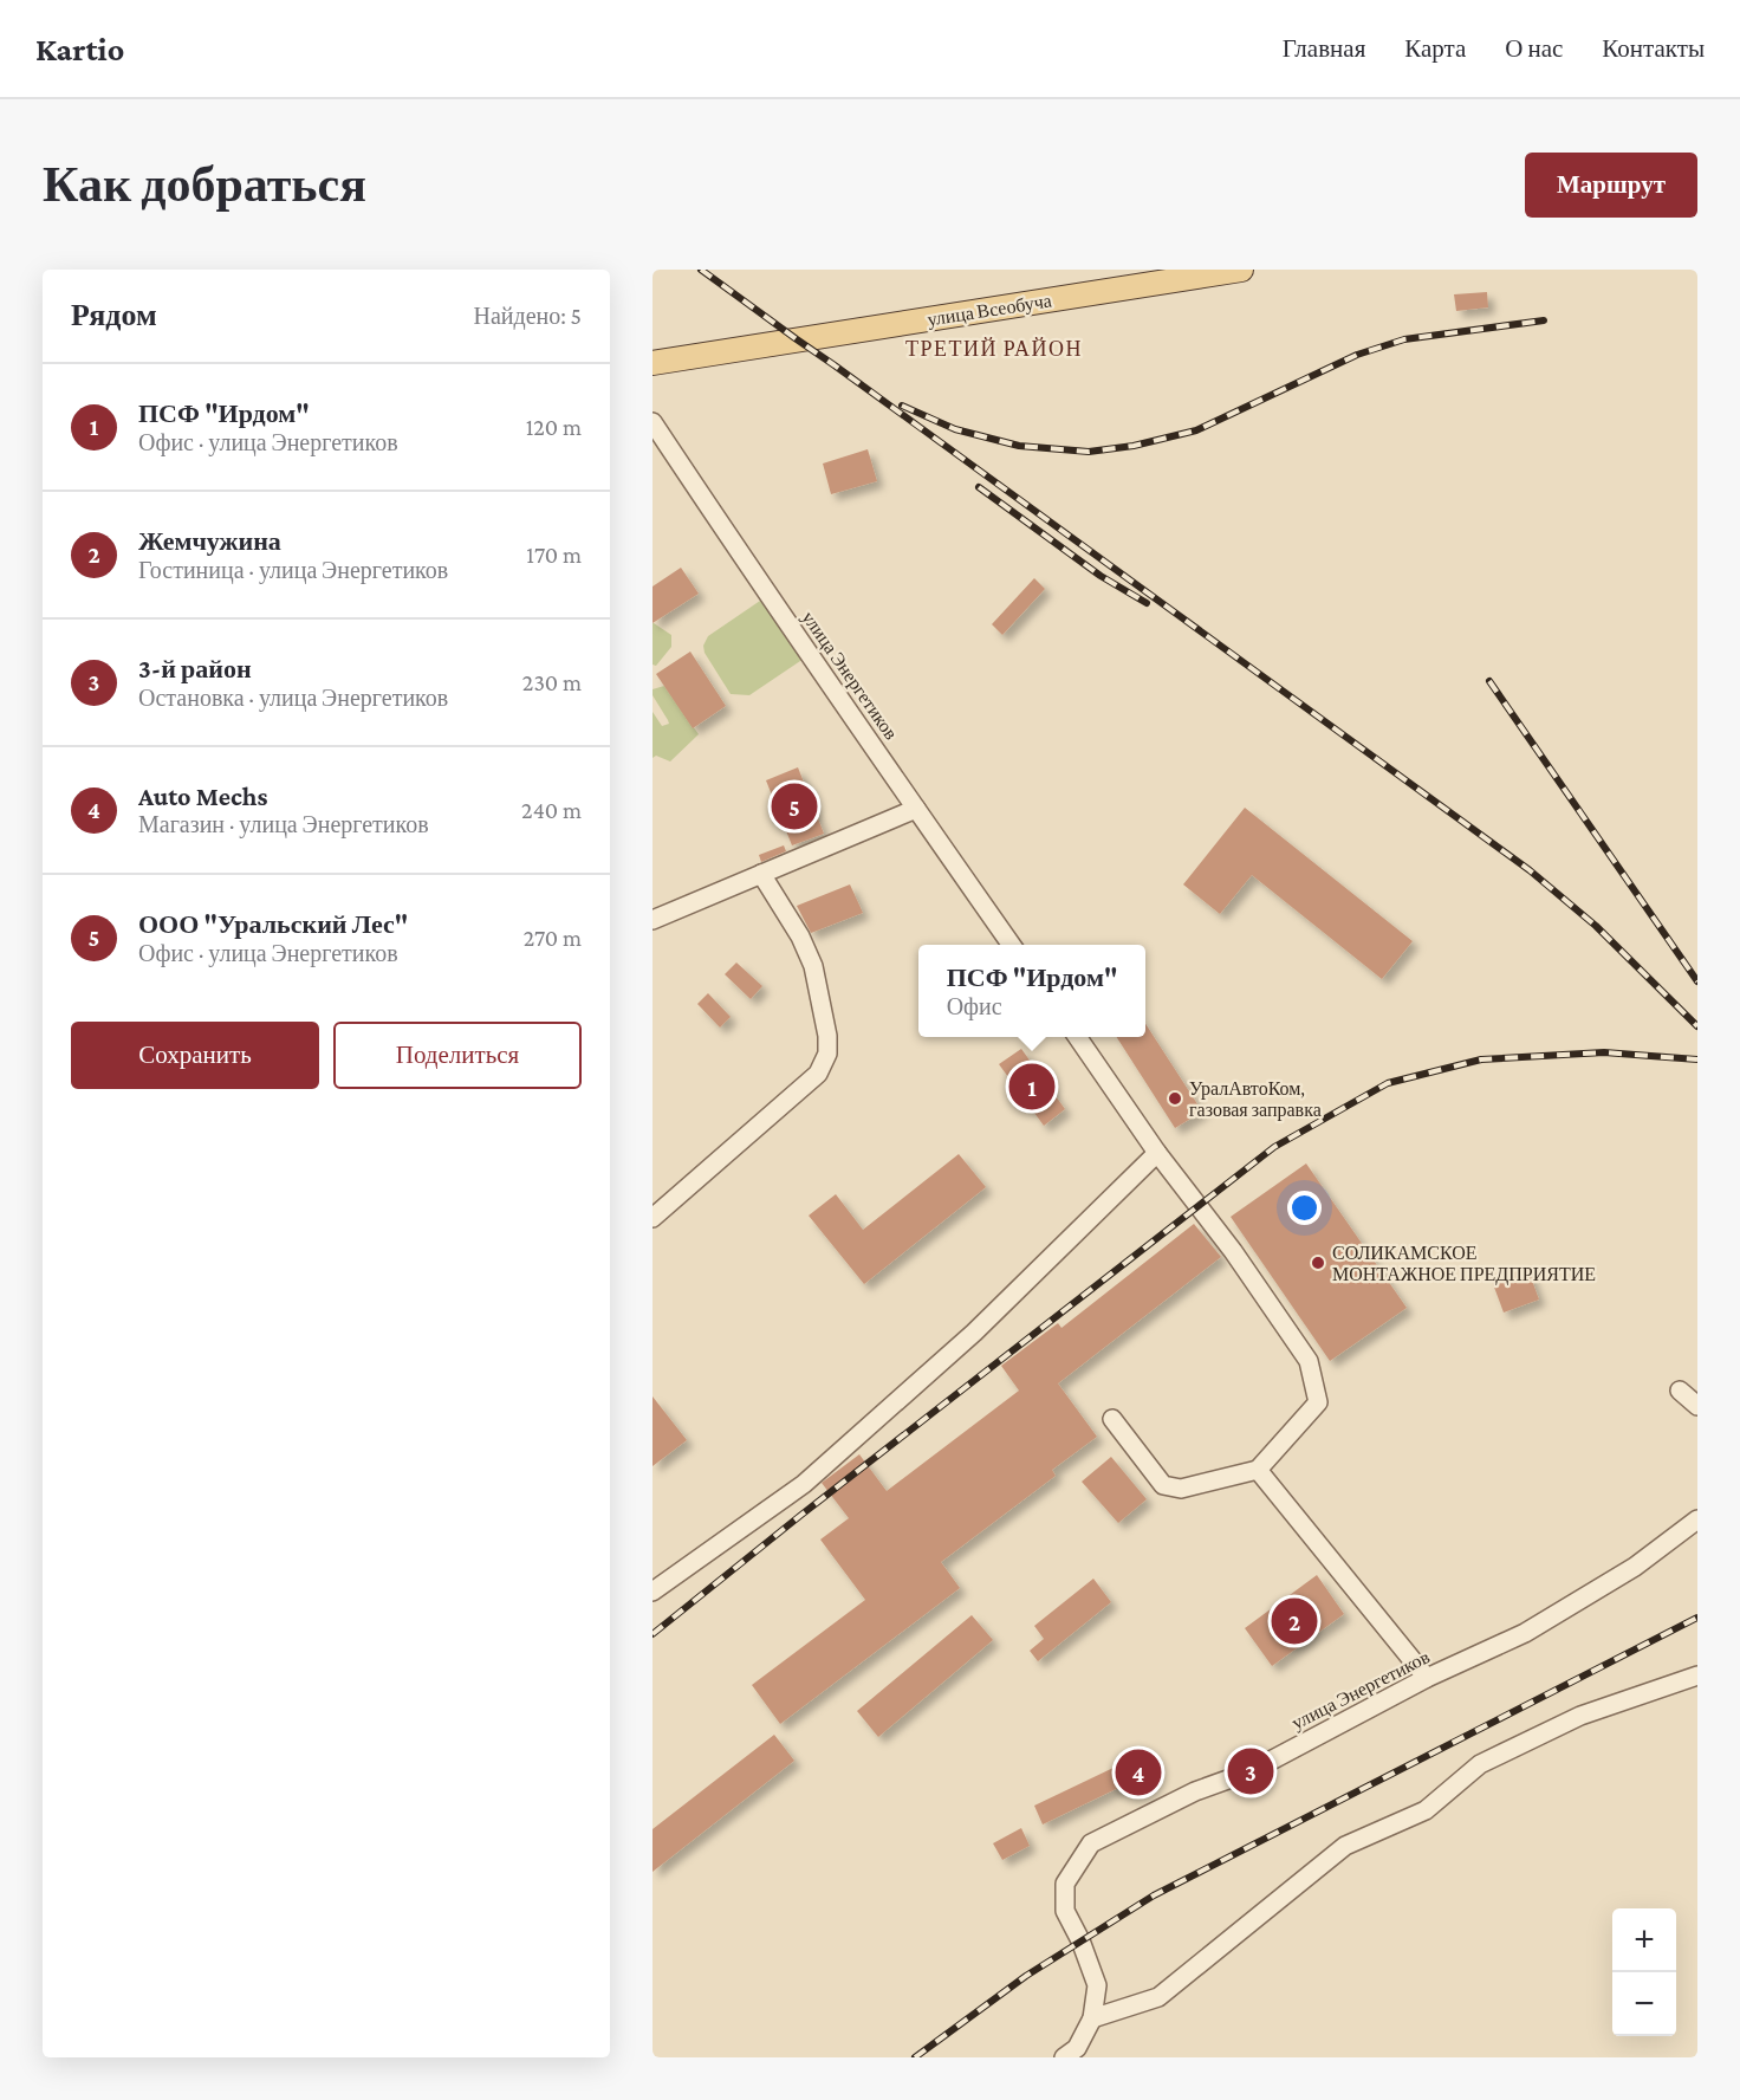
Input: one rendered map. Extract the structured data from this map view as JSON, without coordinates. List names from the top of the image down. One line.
{"streets":{"main road":["улица Всеобуча"],"street":["улица Энергетиков"]},"districts":["ТРЕТИЙ РАЙОН"],"places":["УралАвтоКом, газовая заправка","СОЛИКАМСКОЕ МОНТАЖНОЕ ПРЕДПРИЯТИЕ"],"page":{"header":"Kartio","nav":["Главная","Карта","О нас","Контакты"],"buttons":["Маршрут",["Сохранить","Поделиться"]],"title":"Как добраться","heading":["Рядом","Найдено: 5"],"list":[{"mark":"1","name":"ПСФ \"Ирдом\"","note":"Офис · улица Энергетиков","value":"120 m"},{"mark":"2","name":"Жемчужина","note":"Гостиница · улица Энергетиков","value":"170 m"},{"mark":"3","name":"3-й район","note":"Остановка · улица Энергетиков","value":"230 m"},{"mark":"4","name":"Auto Mechs","note":"Магазин · улица Энергетиков","value":"240 m"},{"mark":"5","name":"ООО \"Уральский Лес\"","note":"Офис · улица Энергетиков","value":"270 m"}],"pins":["5","1","2","3","4"],"popup":["ПСФ \"Ирдом\"","Офис"],"map_buttons":["+","−"]}}
